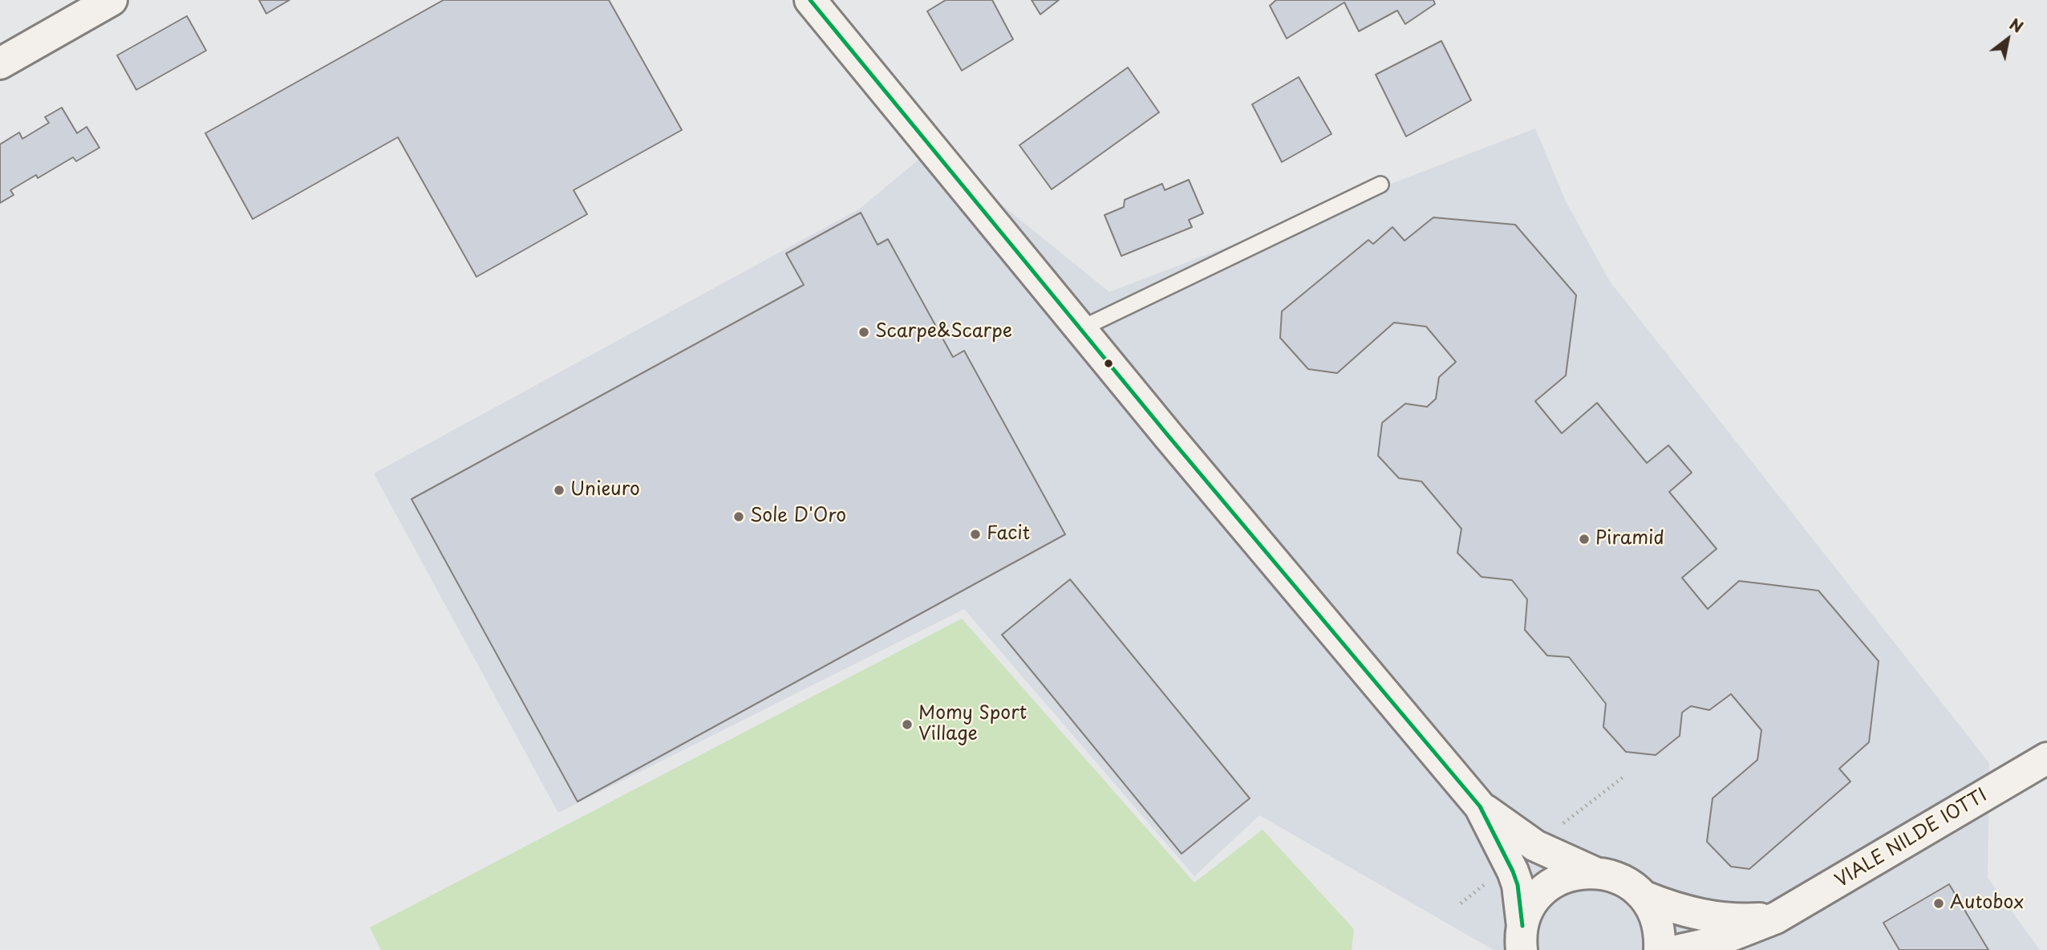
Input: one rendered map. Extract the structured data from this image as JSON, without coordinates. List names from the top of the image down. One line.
{"streets":{"main road":["VIALE NILDE IOTTI"]},"places":["Scarpe&Scarpe","Unieuro","Sole D'Oro","Facit","Piramid","Momy Sport Village","Autobox"],"north":"top right"}
